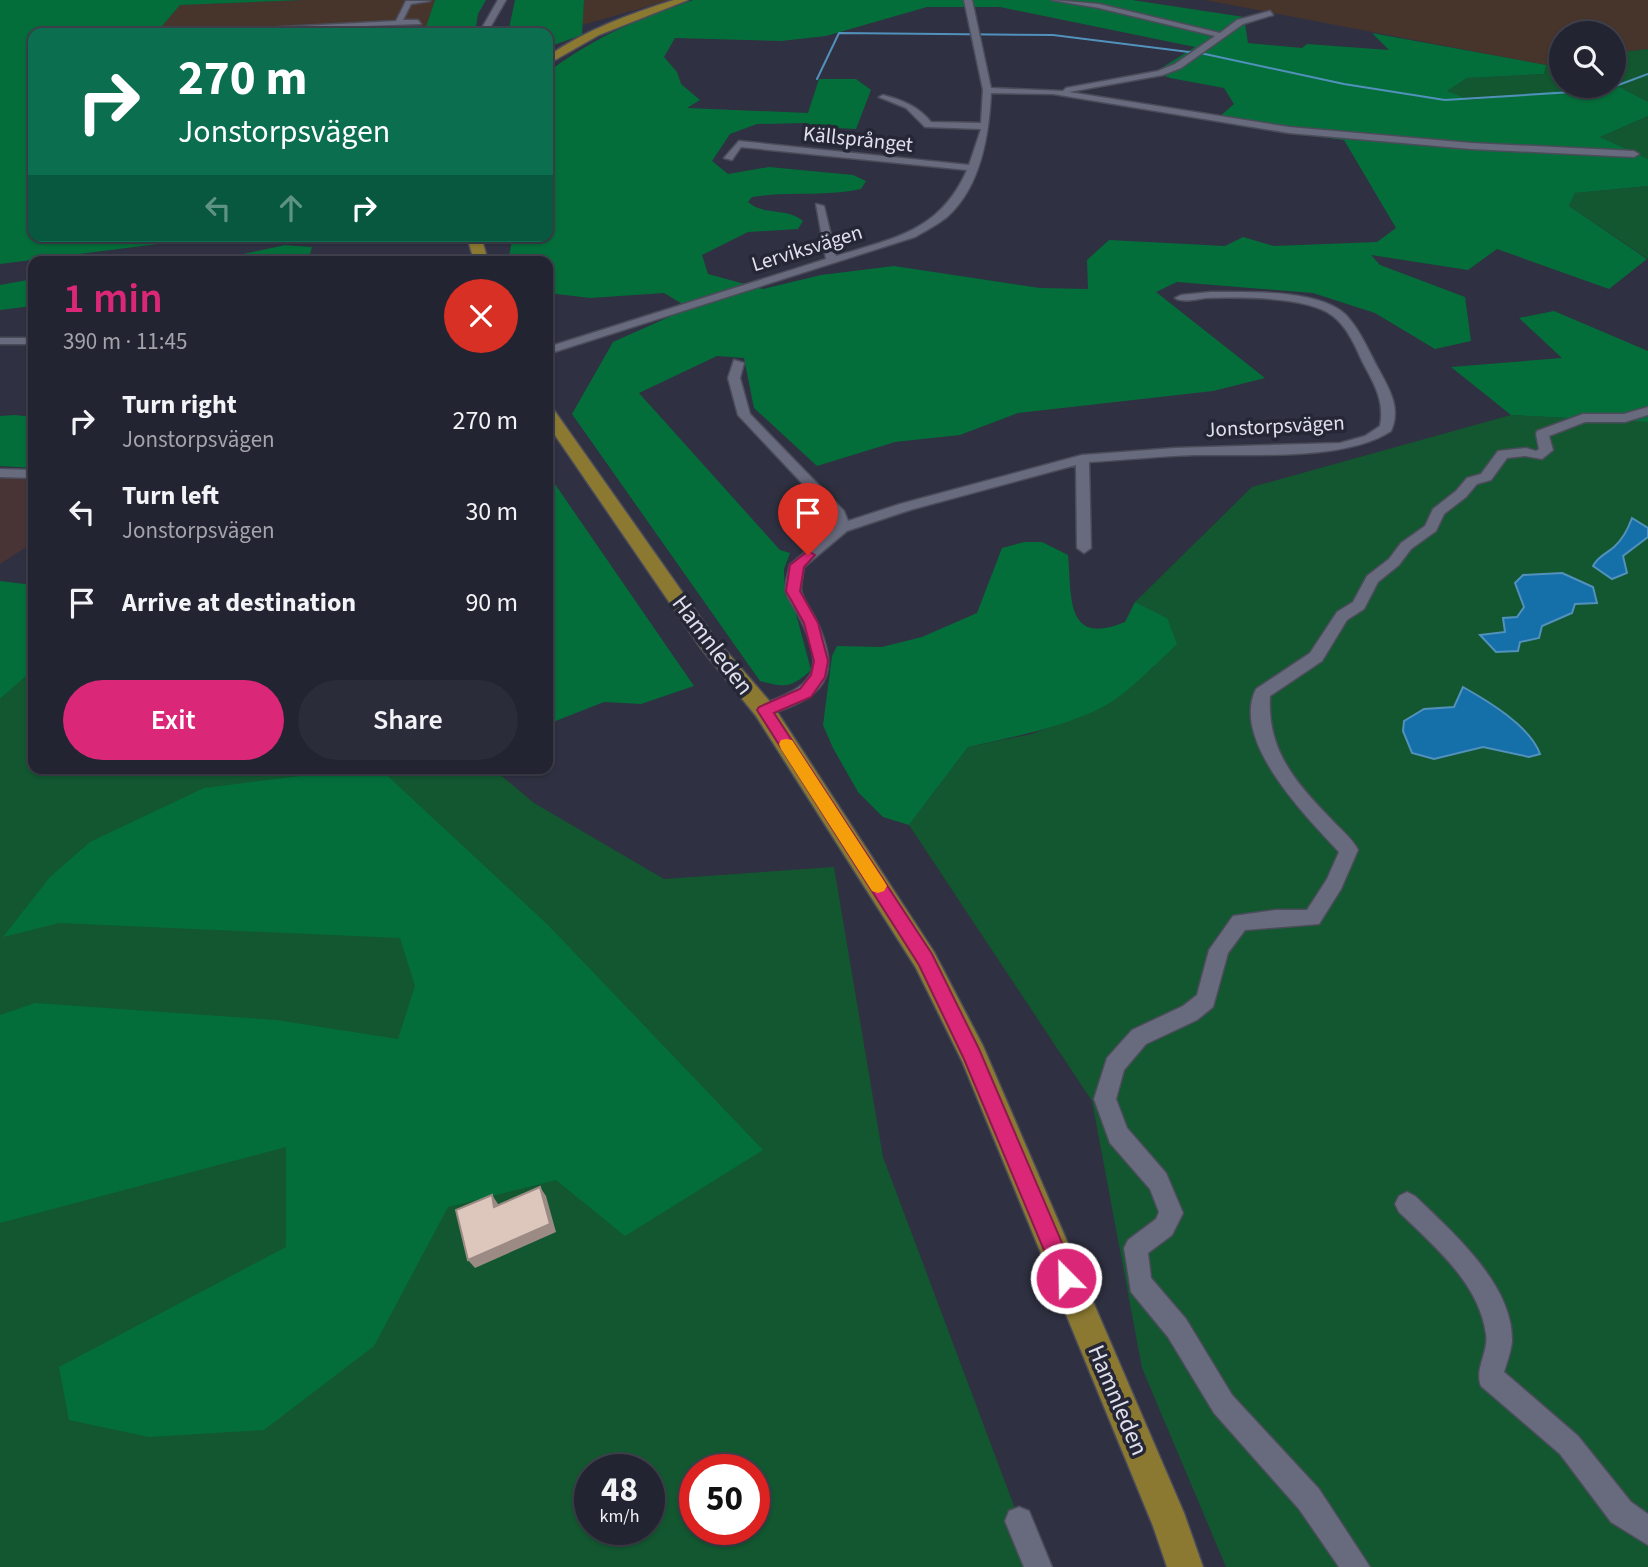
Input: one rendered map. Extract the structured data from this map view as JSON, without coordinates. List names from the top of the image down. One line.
{"streets":{"main road":["Hamnleden"],"street":["Källsprånget","Lerviksvägen","Jonstorpsvägen"]},"crossings":[["Källsprånget","Lerviksvägen"],["Jonstorpsvägen","Hamnleden"]],"page":{"turn":["270 m","Jonstorpsvägen"],"heading":["1 min","390 m · 11:45"],"list":[{"name":"Turn right","note":"Jonstorpsvägen","value":"270 m"},{"name":"Turn left","note":"Jonstorpsvägen","value":"30 m"},{"name":"Arrive at destination","value":"90 m"}],"buttons":["Exit","Share"],"speed":"48 km/h","limit":"50"}}
